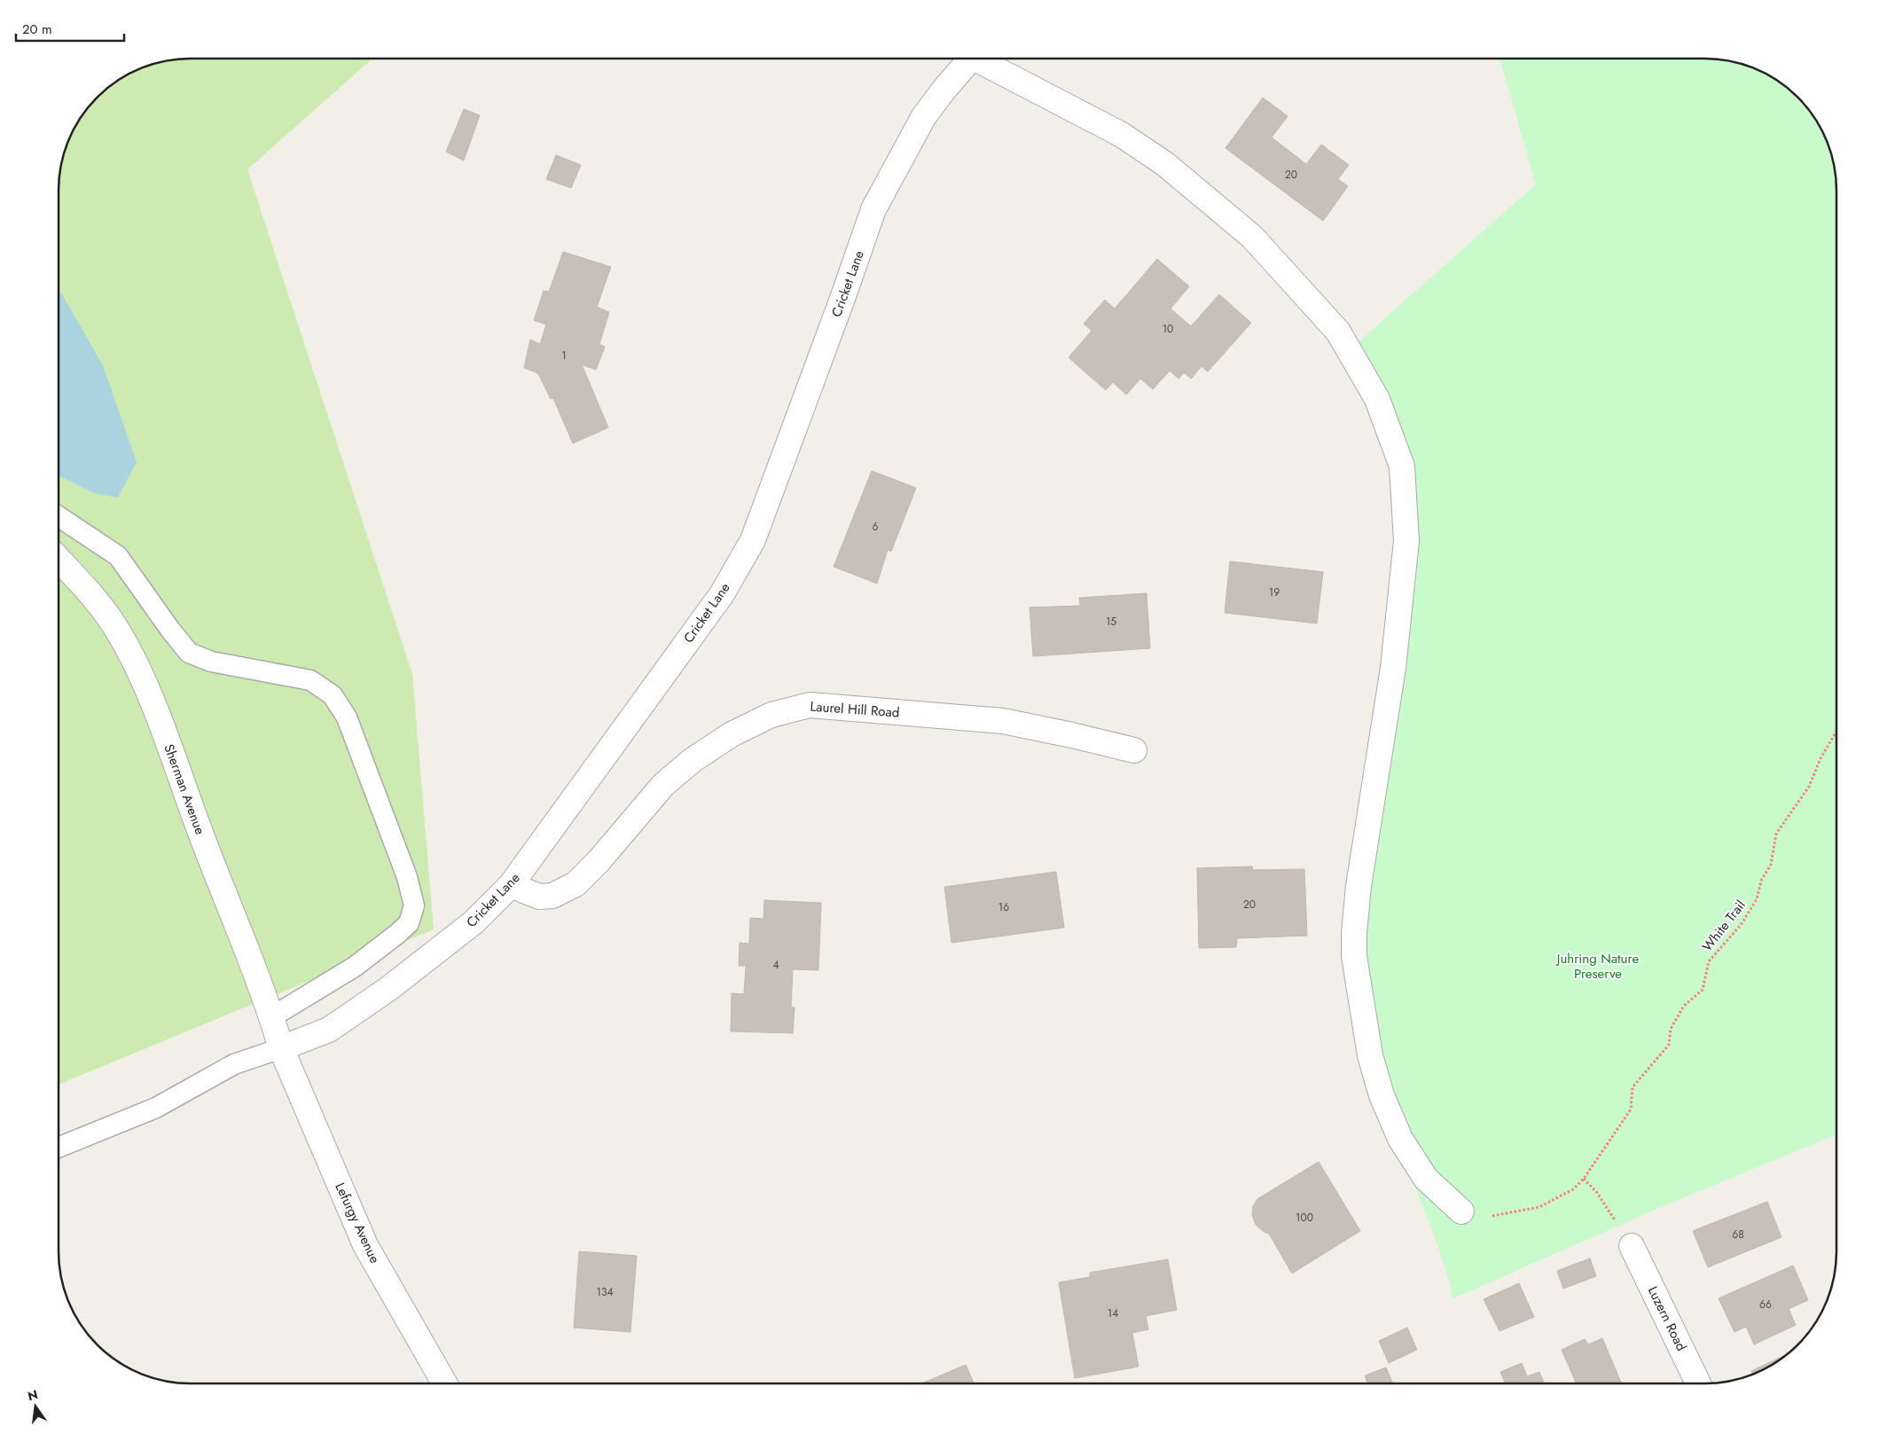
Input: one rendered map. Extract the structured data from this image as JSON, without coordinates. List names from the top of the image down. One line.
{"streets":{"street":["Cricket Lane","Laurel Hill Road","Sherman Avenue","Lefurgy Avenue","Luzern Road"],"path":["White Trail"]},"crossings":[["Cricket Lane","Laurel Hill Road"],["Cricket Lane","Sherman Avenue"],["Cricket Lane","Lefurgy Avenue"],["Sherman Avenue","Lefurgy Avenue"]],"parks":["Juhring Nature Preserve"],"house_numbers":["20","10","1","6","19","15","20","16","4","100","68","134","66","14"],"scale_bar":"20 m","north":"top"}
